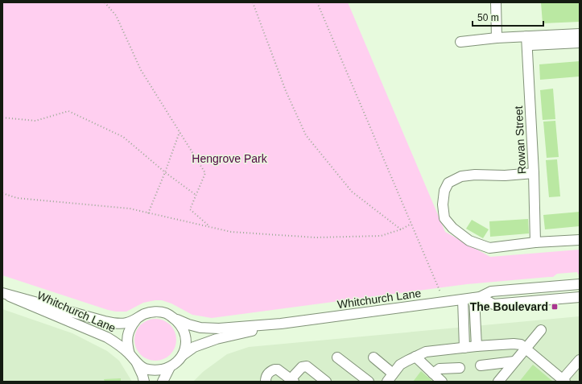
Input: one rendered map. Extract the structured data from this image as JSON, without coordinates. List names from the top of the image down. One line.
{"streets":{"street":["Rowan Street","Whitchurch Lane"]},"parks":["Hengrove Park"],"places":{"transit":["The Boulevard"]},"scale_bar":"50 m"}
